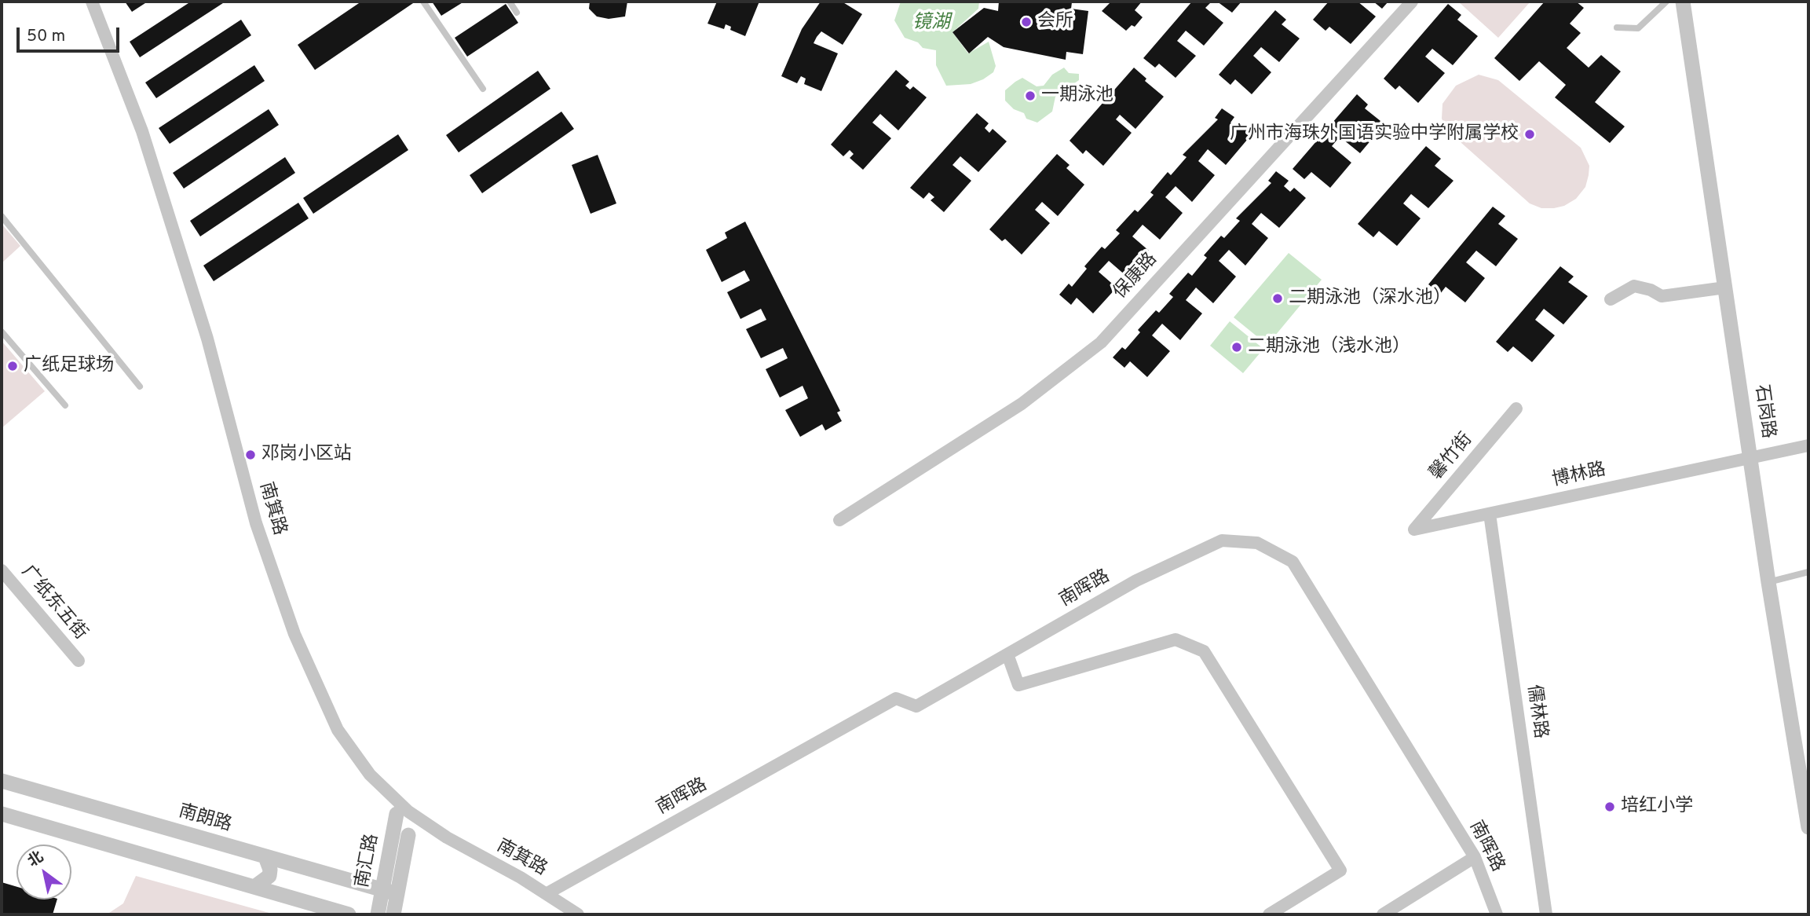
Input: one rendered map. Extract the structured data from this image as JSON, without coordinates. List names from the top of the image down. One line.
{"streets":{"street":["保康路","石岗路","馨竹街","博林路","南箕路","南晖路","广纸东五街","儒林路","南朗路","南汇路"]},"crossings":[["石岗路","博林路"],["馨竹街","博林路"],["博林路","儒林路"],["南箕路","南晖路"],["南朗路","南汇路"]],"water":["镜湖"],"places":["会所","一期泳池","广州市海珠外国语实验中学附属学校","二期泳池（深水池）","二期泳池（浅水池）","广纸足球场","邓岗小区站","培红小学"],"scale_bar":"50 m","north":"top left"}
